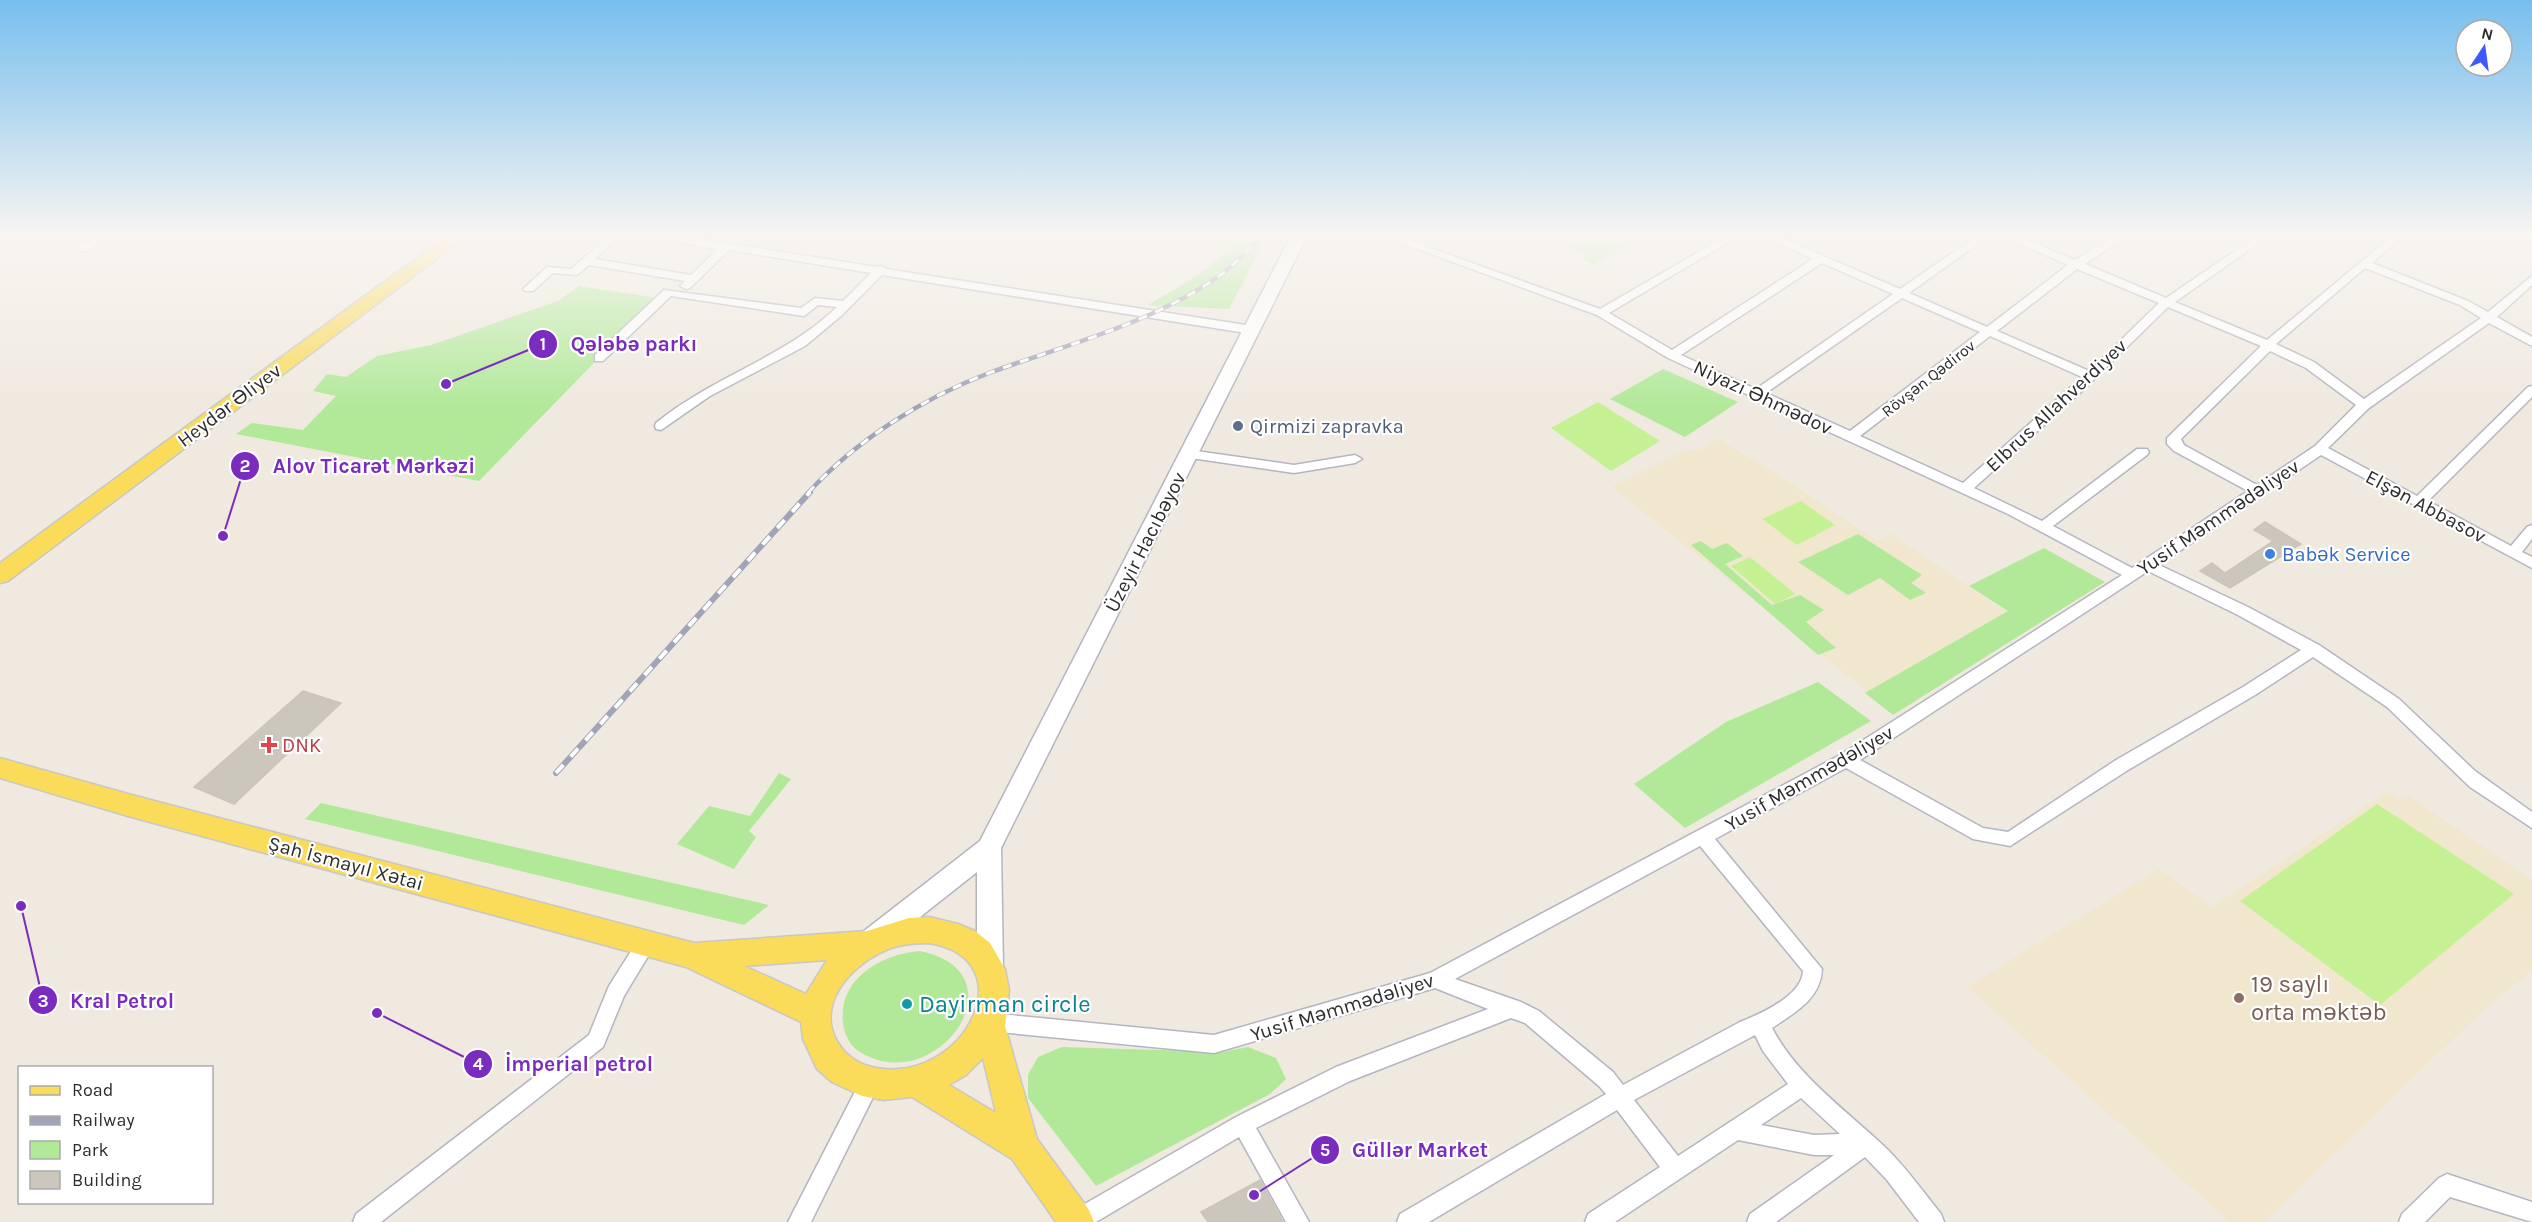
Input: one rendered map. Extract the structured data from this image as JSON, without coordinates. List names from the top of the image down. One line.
{"streets":{"main road":["Heydər Əliyev","Üzeyir Hacıbəyov","Şah İsmayıl Xətai"],"street":["Rövşən Qədirov","Niyazi Əhmədov","Elbrus Allahverdiyev","Elşən Abbasov","Yusif Məmmədəliyev"]},"crossings":[["Rövşən Qədirov","Niyazi Əhmədov"],["Niyazi Əhmədov","Elbrus Allahverdiyev"],["Niyazi Əhmədov","Yusif Məmmədəliyev"],["Elşən Abbasov","Yusif Məmmədəliyev"]],"places":{"other":["Qələbə parkı","Qirmizi zapravka","Alov Ticarət Mərkəzi","Babək Service","Kral Petrol","19 saylı orta məktəb","Dayirman circle","İmperial petrol","Güllər Market"],"health":["DNK"]},"legend":["Road","Railway","Park","Building"],"north":"top"}
